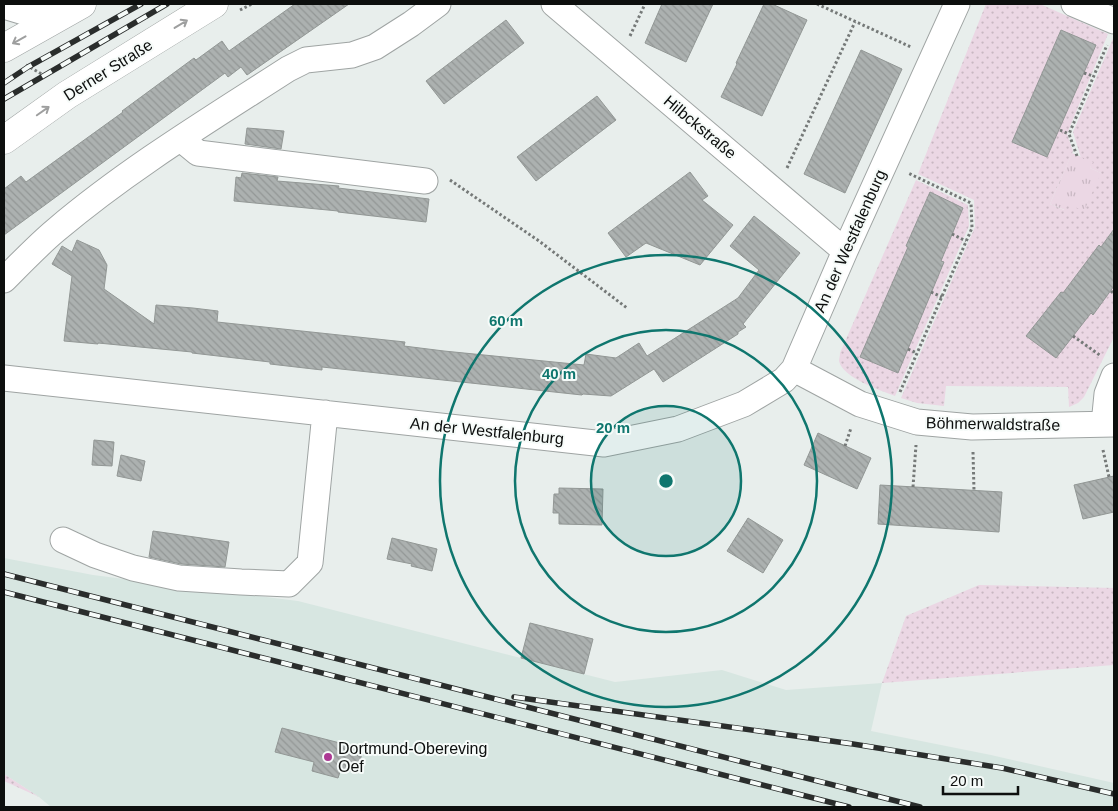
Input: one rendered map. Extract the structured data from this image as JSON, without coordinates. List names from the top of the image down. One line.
{"streets":{"main road":["Derner Straße"],"street":["Hilbckstraße","An der Westfalenburg","Böhmerwaldstraße"]},"crossings":[["Hilbckstraße","An der Westfalenburg"],["An der Westfalenburg","Böhmerwaldstraße"]],"places":["Dortmund-Obereving Oef"],"scale_bar":"20 m","rings":["60 m","40 m","20 m"]}
